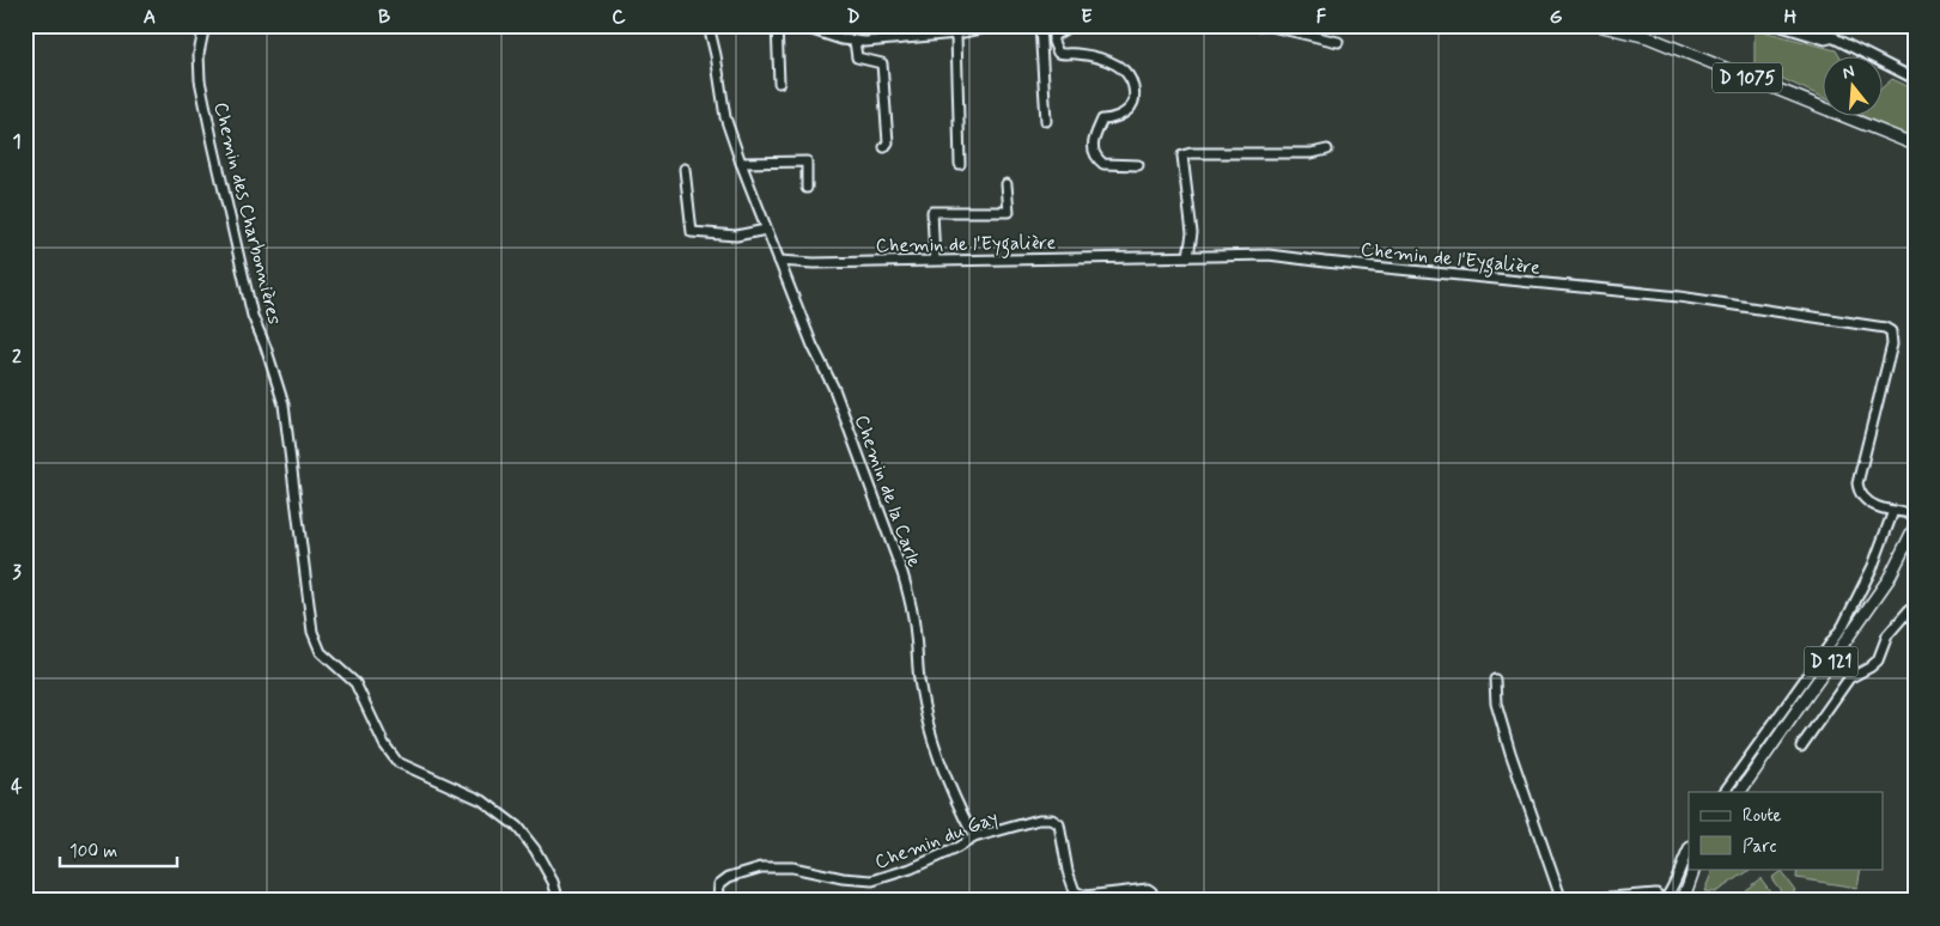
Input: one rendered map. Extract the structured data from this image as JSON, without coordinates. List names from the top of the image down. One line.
{"streets":{"main road":["D 1075","D 121"],"street":["Chemin des Charbonnières","Chemin de l'Eygalière","Chemin de la Carle","Chemin du Gay"]},"crossings":[["Chemin de l'Eygalière","Chemin de la Carle"],["Chemin de la Carle","Chemin du Gay"]],"legend":["Route","Parc"],"scale_bar":"100 m","north":"top","grid":{"columns":["A","B","C","D","E","F","G","H"],"rows":["1","2","3","4"]}}
